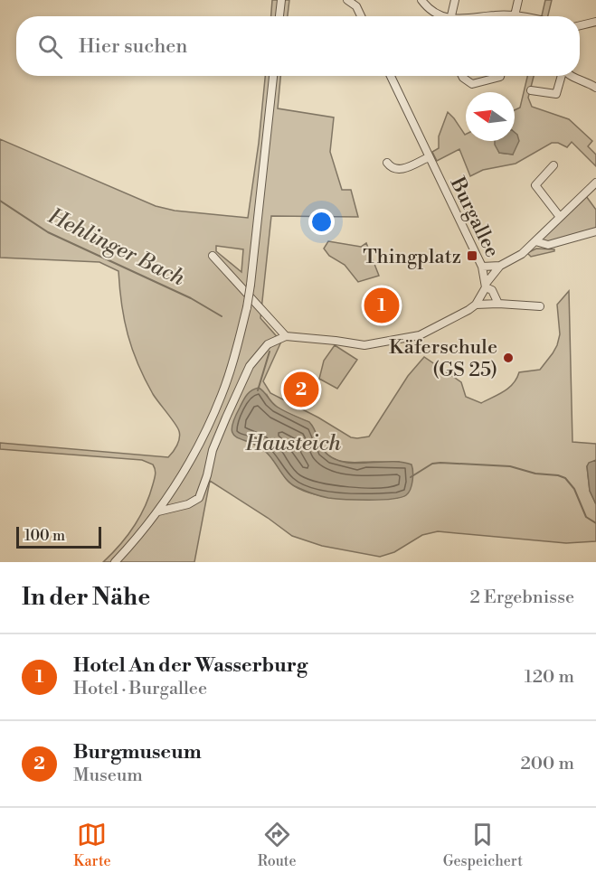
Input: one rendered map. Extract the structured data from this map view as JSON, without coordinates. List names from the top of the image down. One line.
{"streets":{"street":["Burgallee"]},"water":["Hehlinger Bach","Hausteich"],"places":{"transit":["Thingplatz"],"other":["Käferschule (GS 25)"]},"scale_bar":"100 m","north":"left","page":{"search":"Hier suchen","pins":["1","2"],"scale":"100 m","heading":["In der Nähe","2 Ergebnisse"],"list":[{"mark":"1","name":"Hotel An der Wasserburg","note":"Hotel · Burgallee","value":"120 m"},{"mark":"2","name":"Burgmuseum","note":"Museum","value":"200 m"}],"nav":["Karte","Route","Gespeichert"]}}
